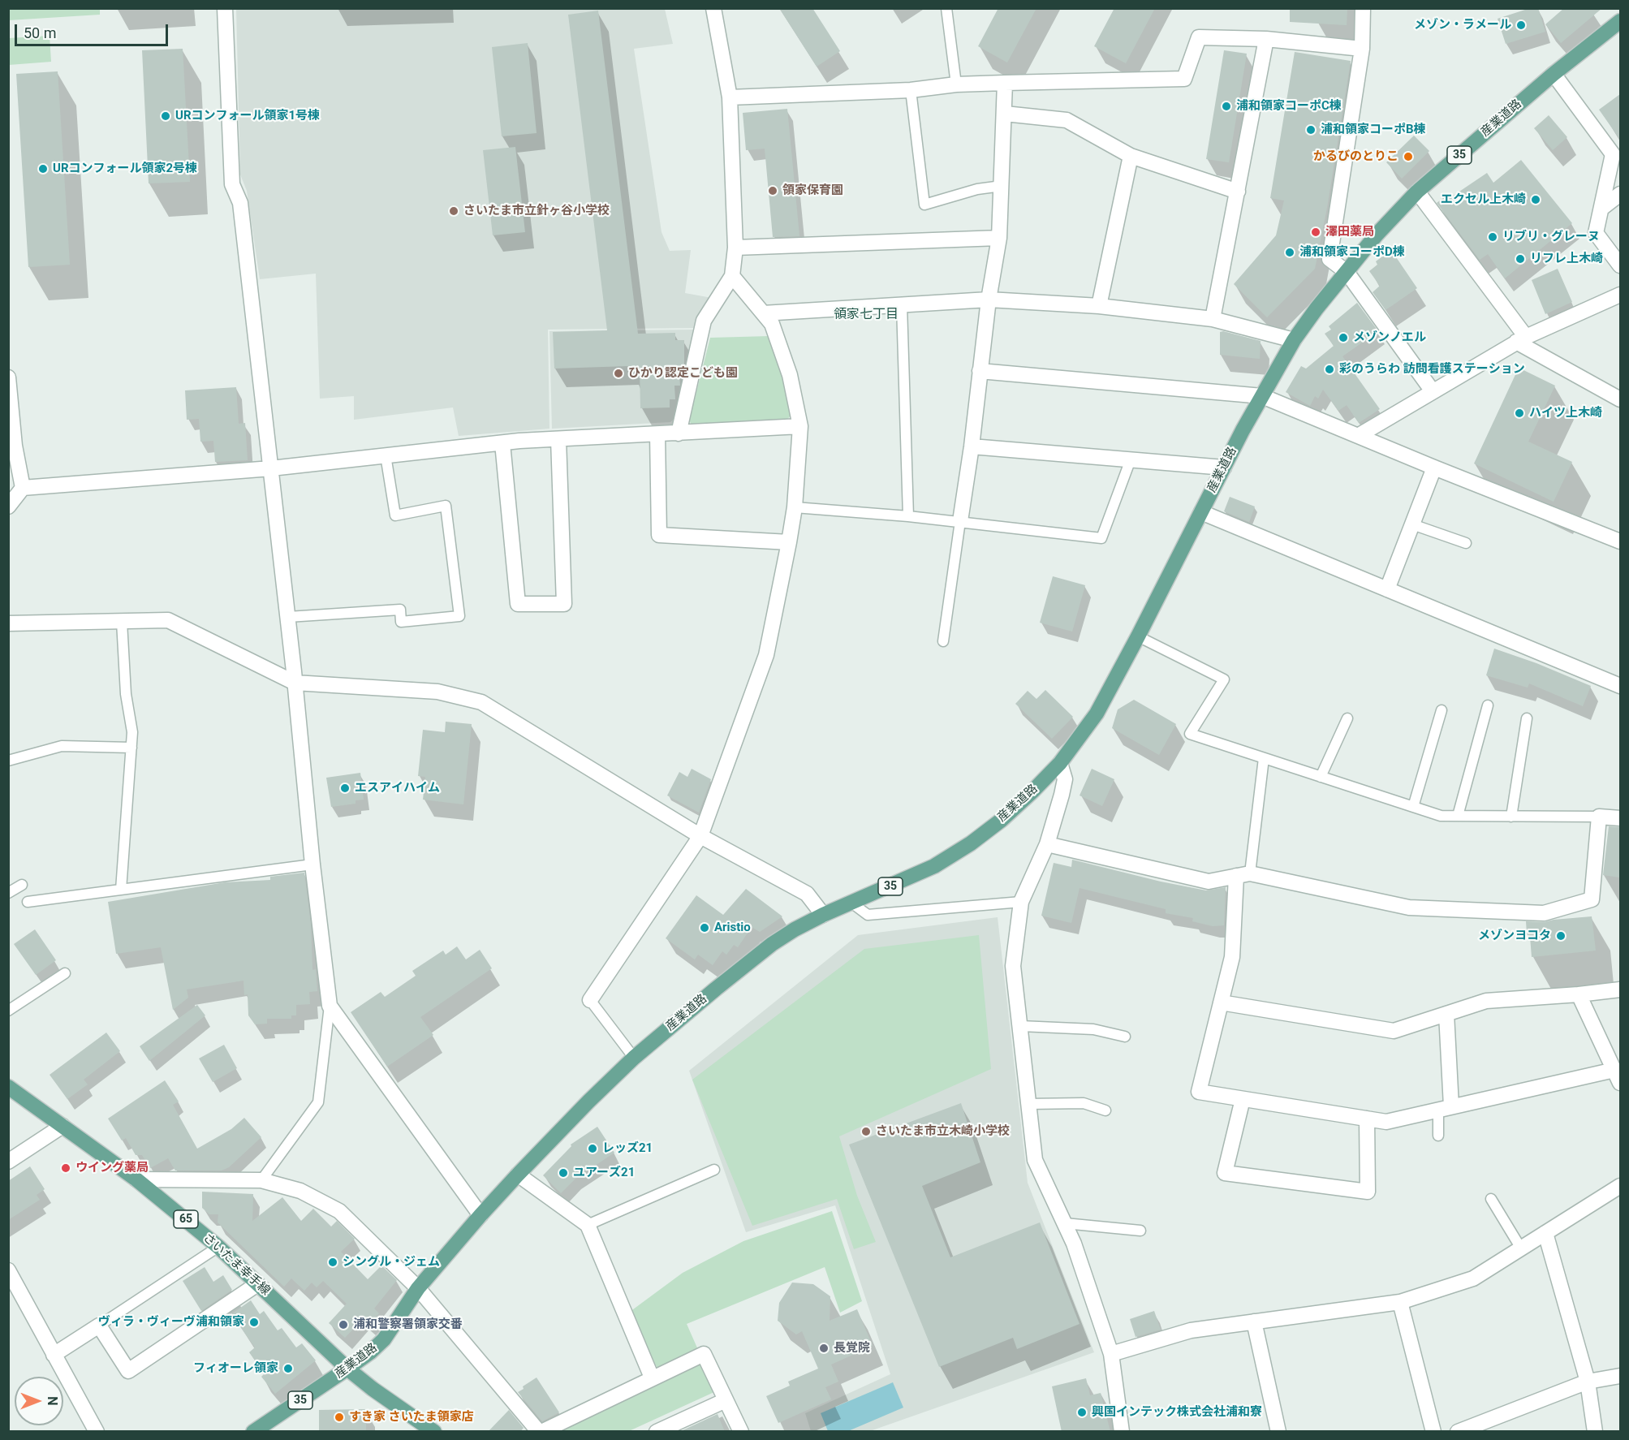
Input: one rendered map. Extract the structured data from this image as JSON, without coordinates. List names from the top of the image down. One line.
{"streets":{"main road":["産業道路","35","65","さいたま幸手線"]},"crossings":[["産業道路","さいたま幸手線"]],"districts":["領家七丁目"],"places":["メゾン・ラメール","浦和領家コーポC棟","URコンフォール領家1号棟","浦和領家コーポB棟","かるびのとりこ","URコンフォール領家2号棟","領家保育園","エクセル上木崎","さいたま市立針ヶ谷小学校","澤田薬局","リブリ・グレーヌ","浦和領家コーポD棟","リフレ上木崎","メゾンノエル","彩のうらわ 訪問看護ステーション","ひかり認定こども園","ハイツ上木崎","エスアイハイム","Aristio","メゾンヨコタ","さいたま市立木崎小学校","レッズ21","ウイング薬局","ユアーズ21","シングル・ジェム","ヴィラ・ヴィーヴ浦和領家","浦和警察署領家交番","長覚院","フィオーレ領家","興国インテック株式会社浦和寮","すき家 さいたま領家店"],"scale_bar":"50 m","north":"right"}
